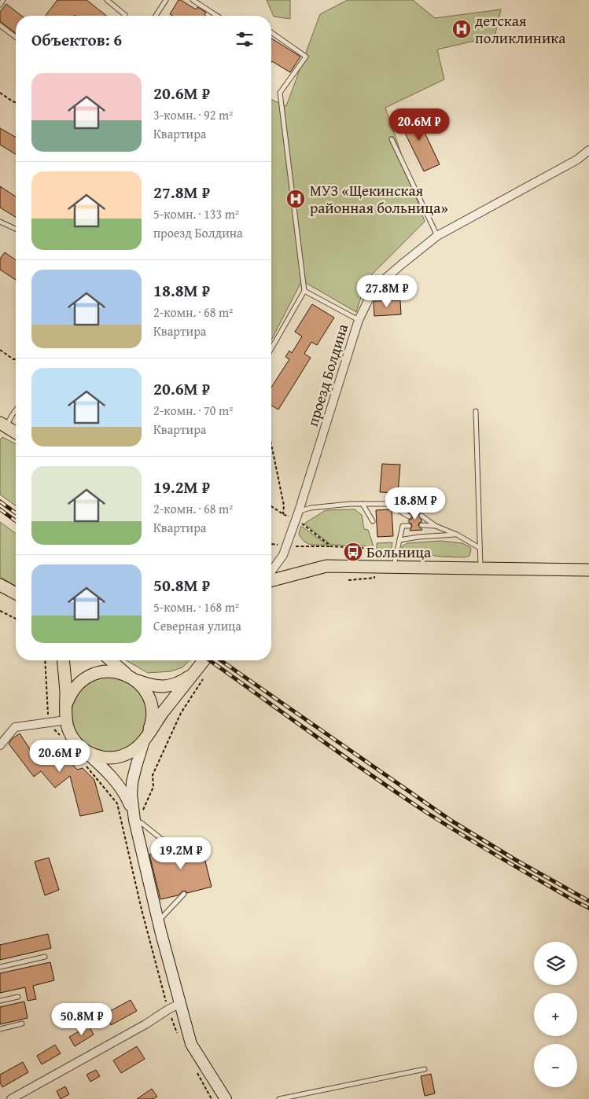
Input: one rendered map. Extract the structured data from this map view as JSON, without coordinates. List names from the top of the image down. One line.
{"streets":{"street":["проезд Болдина"]},"places":{"hospital":["детская поликлиника","МУЗ «Щекинская районная больница»"],"bus stop":["Больница"]},"page":{"heading":"Объектов: 6","list":[{"name":"20.6M ₽","note":"3-комн. · 92 m² · Квартира"},{"name":"27.8M ₽","note":"5-комн. · 133 m² · проезд Болдина"},{"name":"18.8M ₽","note":"2-комн. · 68 m² · Квартира"},{"name":"20.6M ₽","note":"2-комн. · 70 m² · Квартира"},{"name":"19.2M ₽","note":"2-комн. · 68 m² · Квартира"},{"name":"50.8M ₽","note":"5-комн. · 168 m² · Северная улица"}],"price":["20.6M ₽","27.8M ₽","18.8M ₽","20.6M ₽","19.2M ₽","50.8M ₽"],"map_buttons":["+","−"]}}
